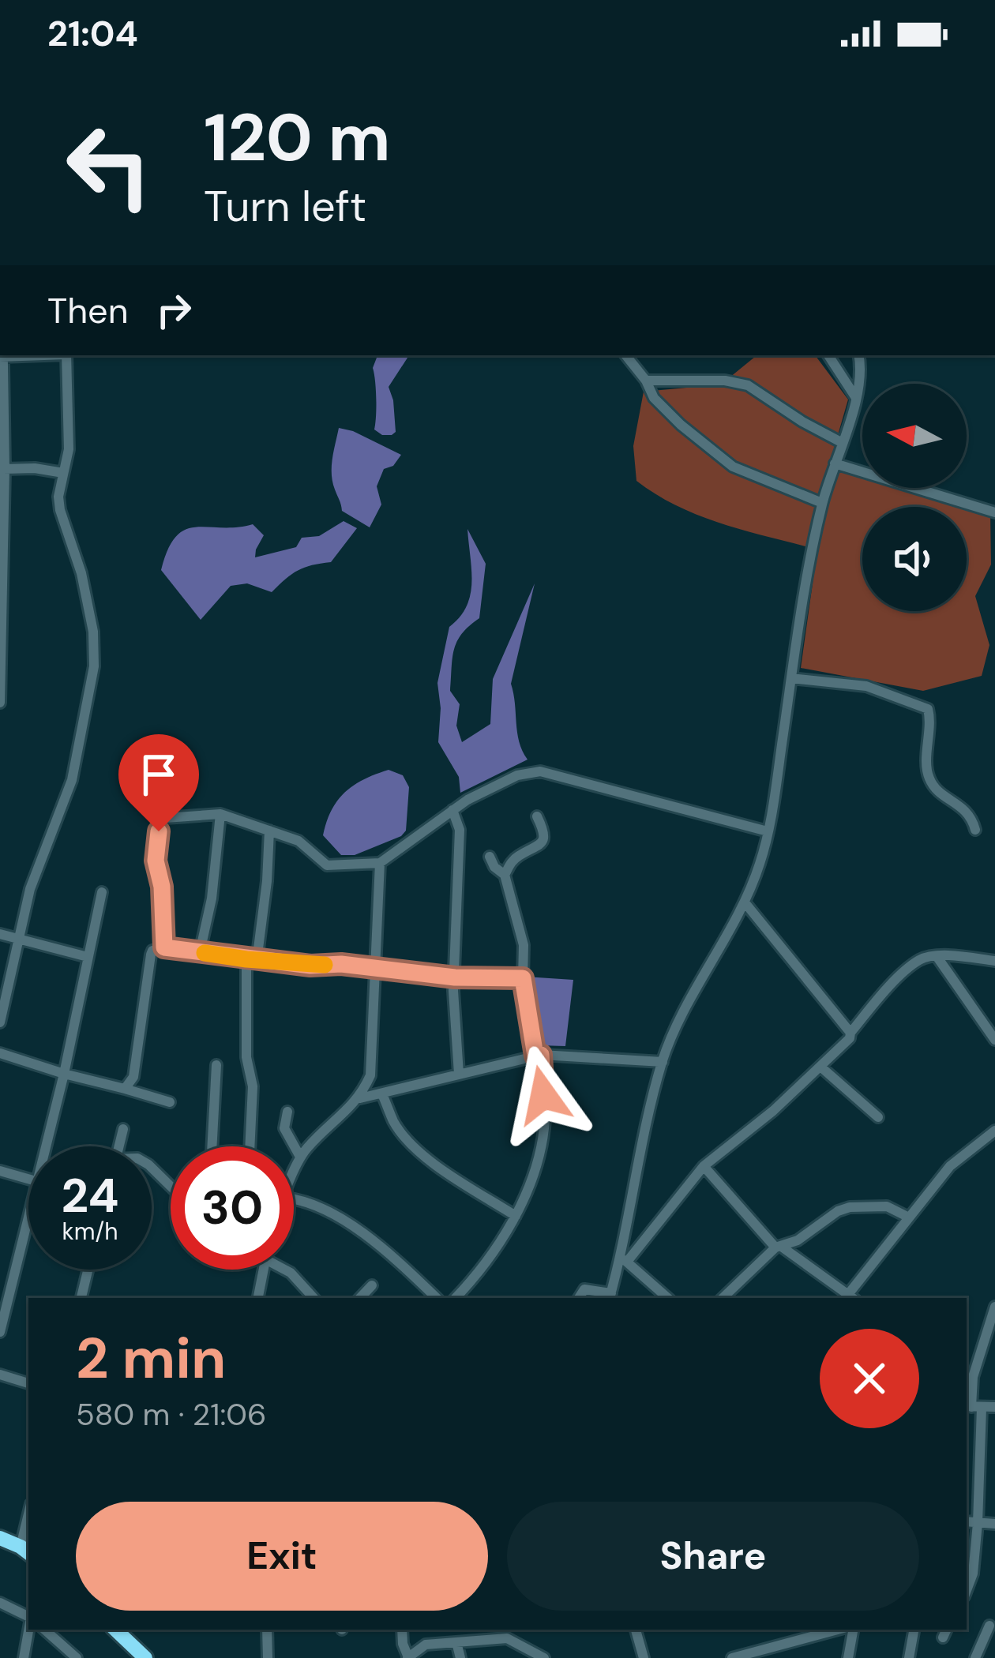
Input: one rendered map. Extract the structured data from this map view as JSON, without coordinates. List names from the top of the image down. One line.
{"north":"left","page":{"status":"21:04","turn":["120 m","Turn left"],"then":"Then","speed":"24 km/h","limit":"30","heading":["2 min","580 m · 21:06"],"buttons":["Exit","Share"]}}
